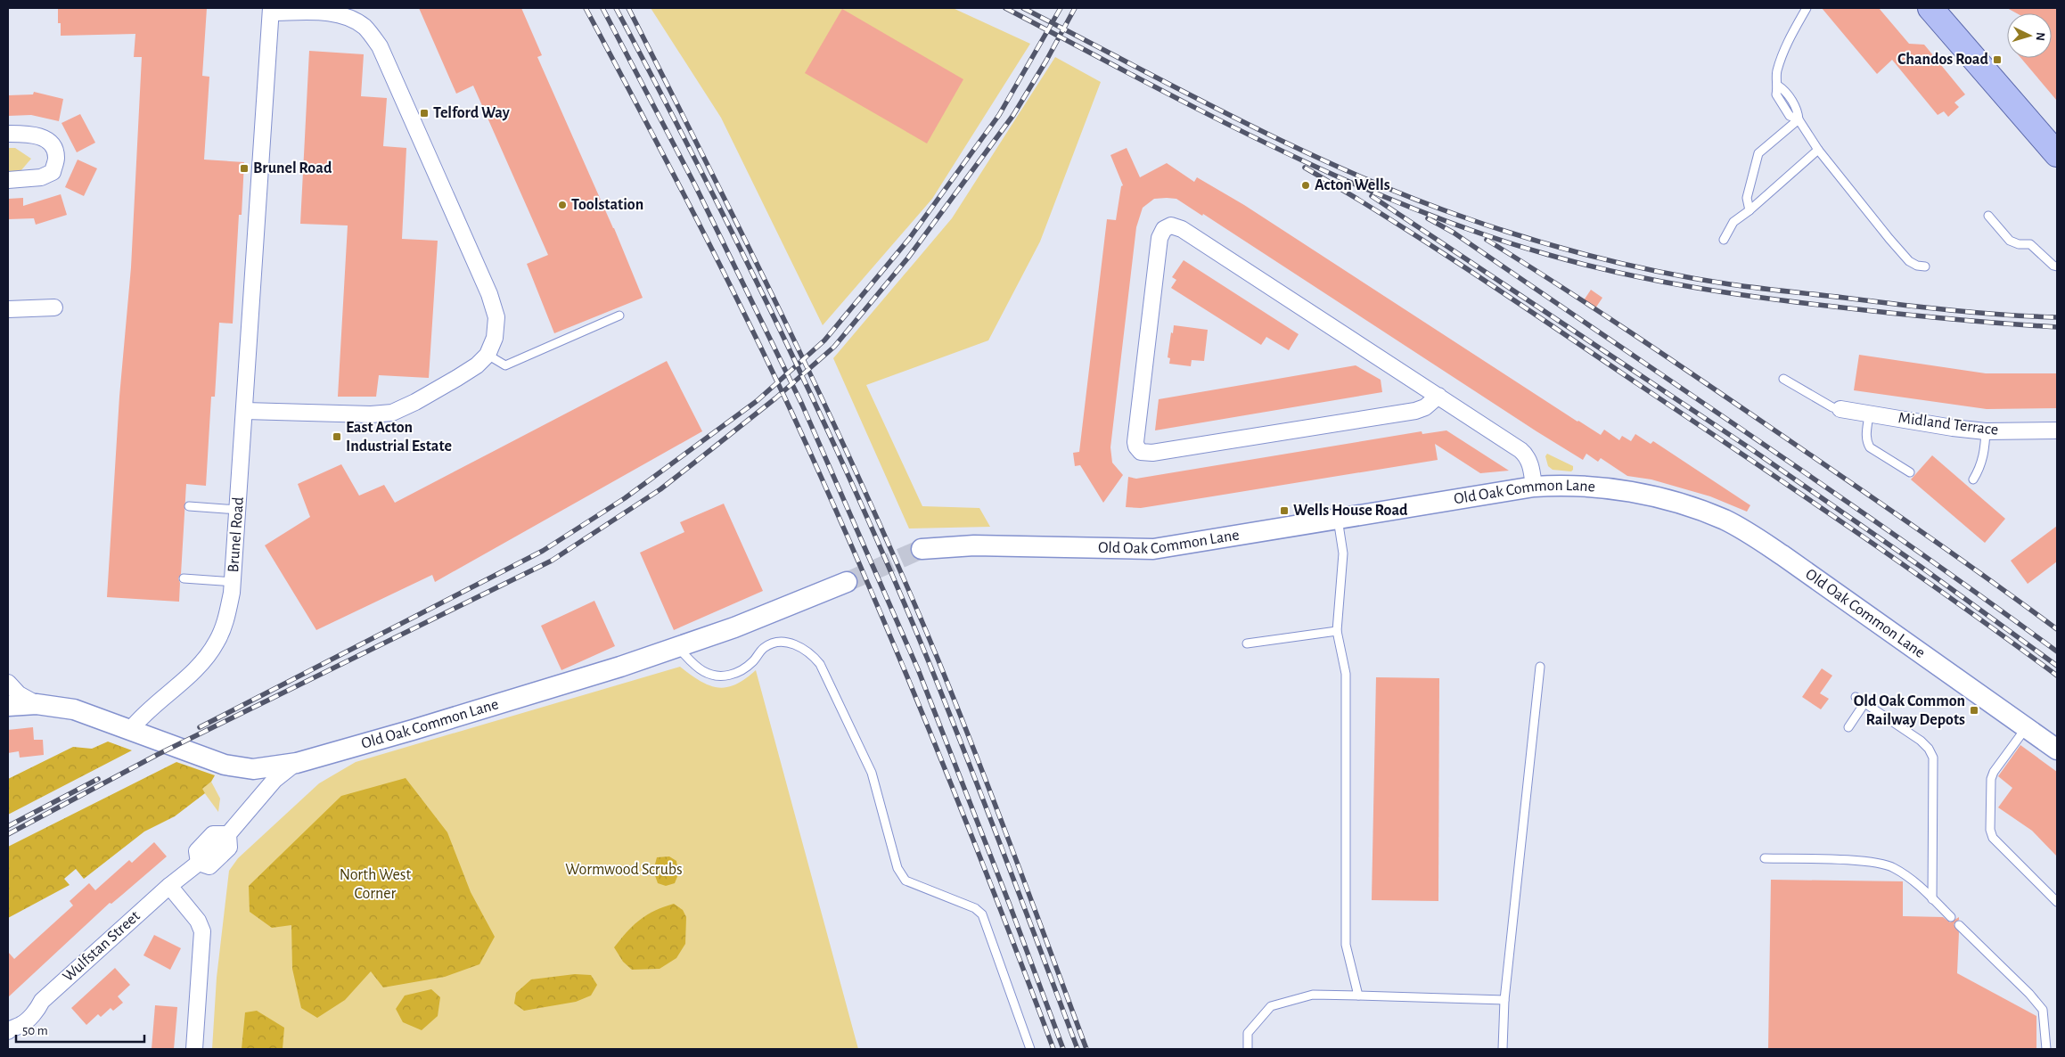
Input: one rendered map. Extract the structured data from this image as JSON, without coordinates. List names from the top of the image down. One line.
{"streets":{"street":["Midland Terrace","Old Oak Common Lane","Brunel Road","Wulfstan Street"]},"crossings":[["Old Oak Common Lane","Brunel Road"],["Old Oak Common Lane","Wulfstan Street"]],"parks":["Wormwood Scrubs","North West Corner"],"places":{"transit":["Chandos Road","Telford Way","Brunel Road","East Acton Industrial Estate","Wells House Road","Old Oak Common Railway Depots"],"other":["Acton Wells","Toolstation"]},"scale_bar":"50 m","north":"right"}
